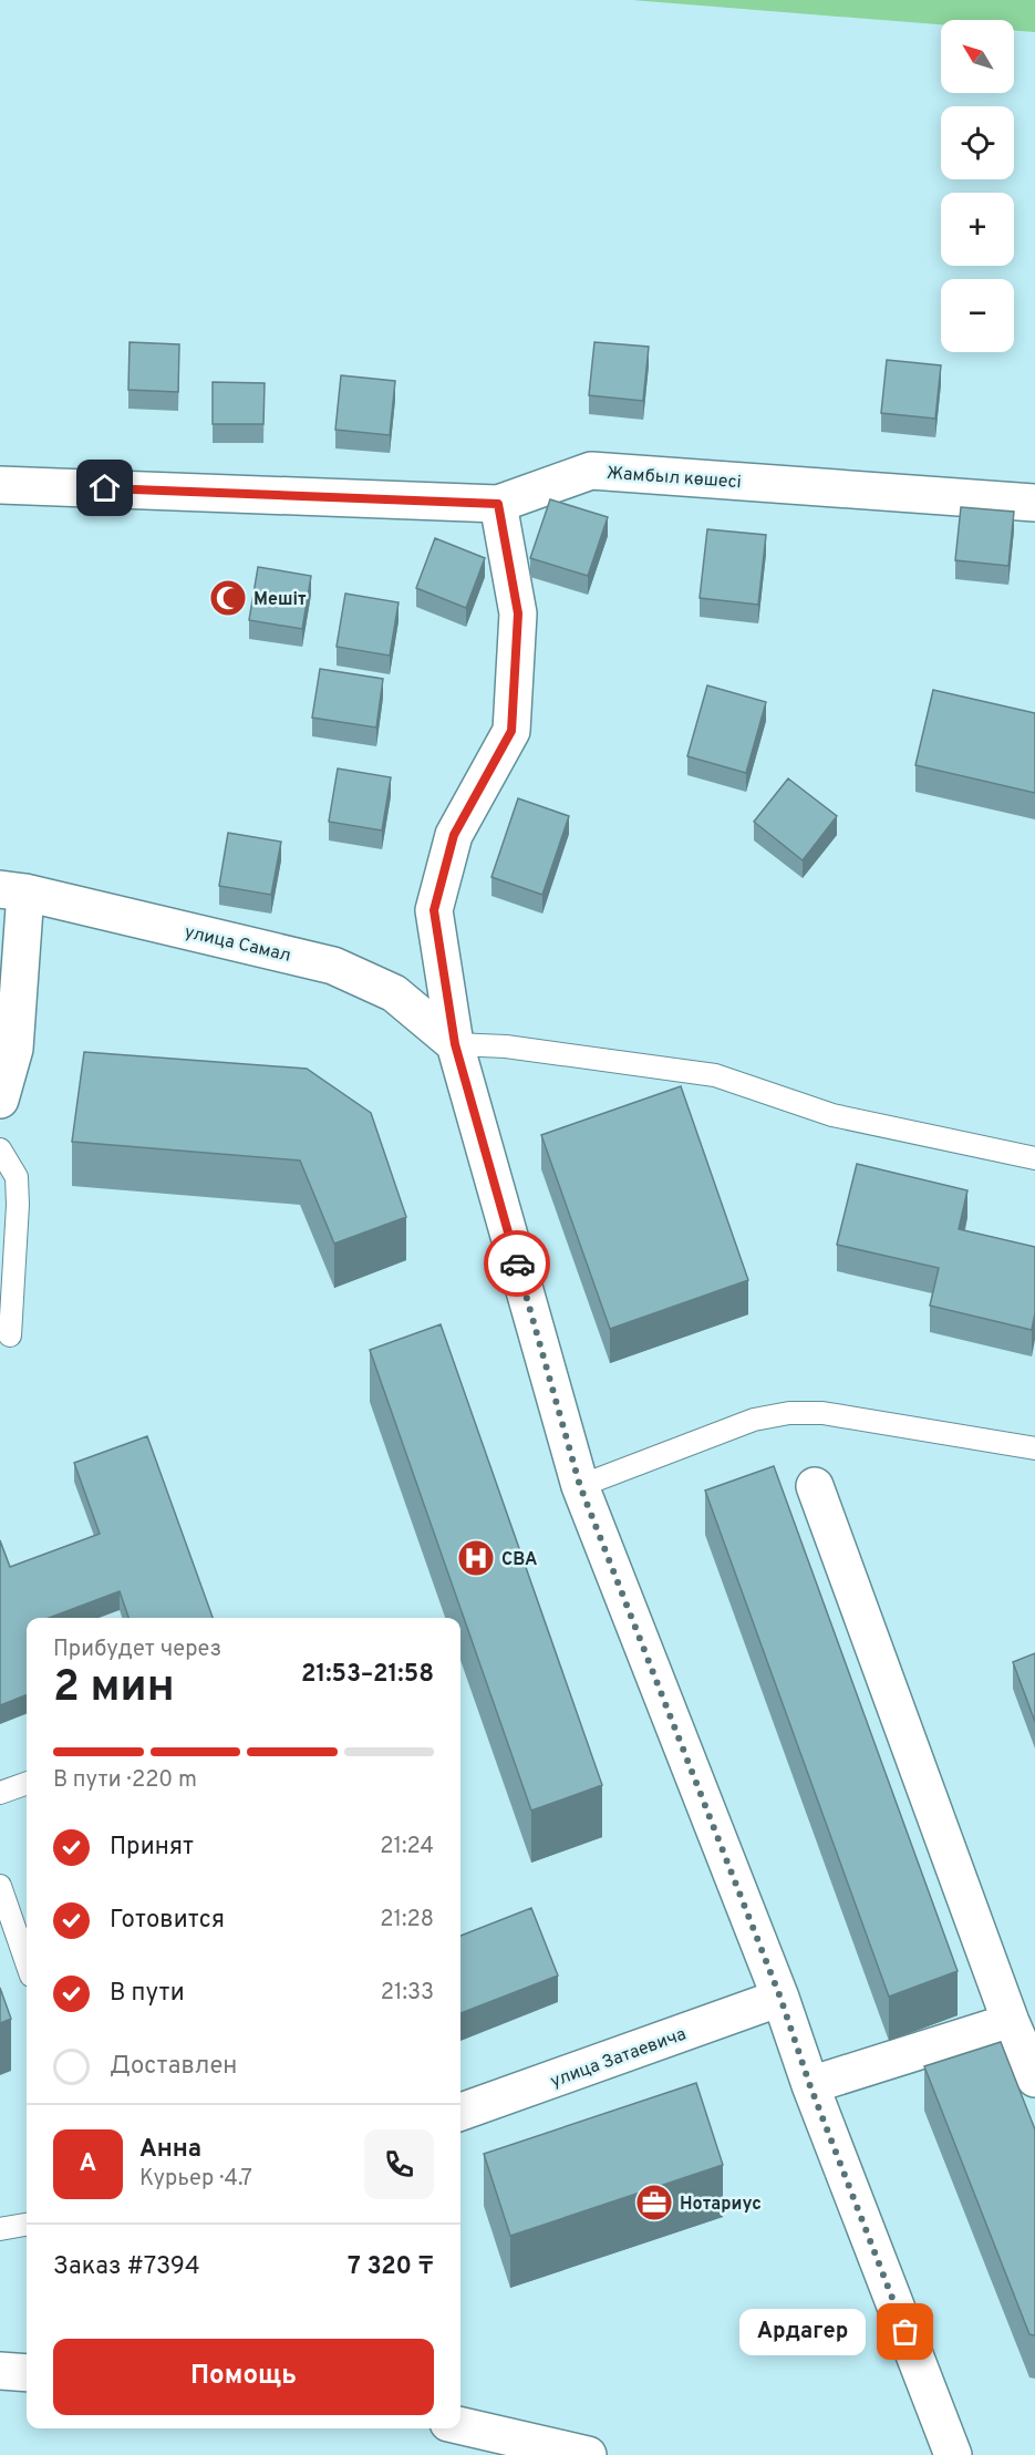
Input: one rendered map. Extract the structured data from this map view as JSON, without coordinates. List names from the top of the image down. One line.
{"streets":{"street":["Жамбыл көшесі","улица Самал","улица Затаевича"]},"places":{"mosque":["Мешіт"],"hospital":["СВА"],"office":["Нотариус"],"other":["Ардагер"]},"north":"top left","page":{"map_buttons":["+","−"],"heading":["2 мин","Прибудет через","21:53–21:58"],"panel":["Анна","Курьер · 4.7","Заказ #7394","7 320 ₸"],"bar":"В пути · 220 m","list":[["Принят","21:24"],["Готовится","21:28"],["В пути","21:33"],"Доставлен"],"round":"А","bubble":"Ардагер","buttons":"Помощь"}}
